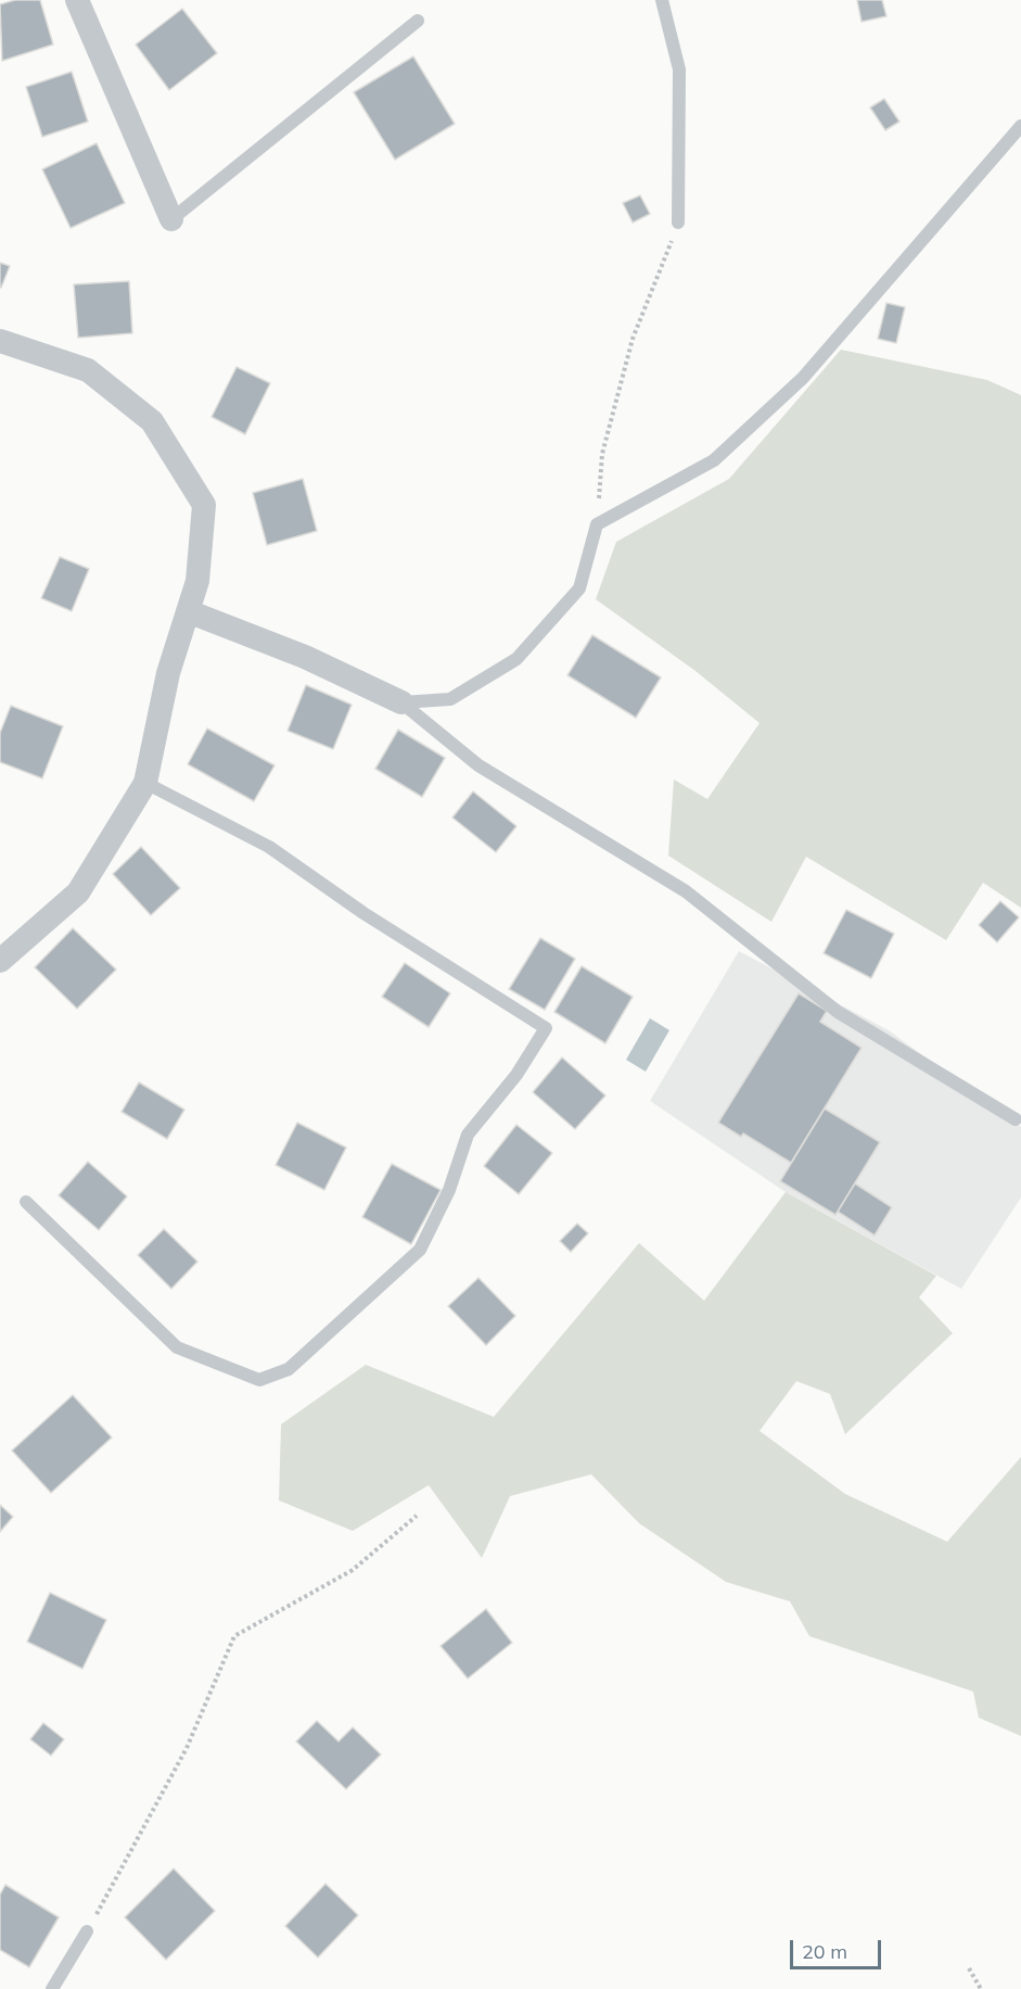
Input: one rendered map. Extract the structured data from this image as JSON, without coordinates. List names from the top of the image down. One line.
{"scale_bar":"20 m"}
